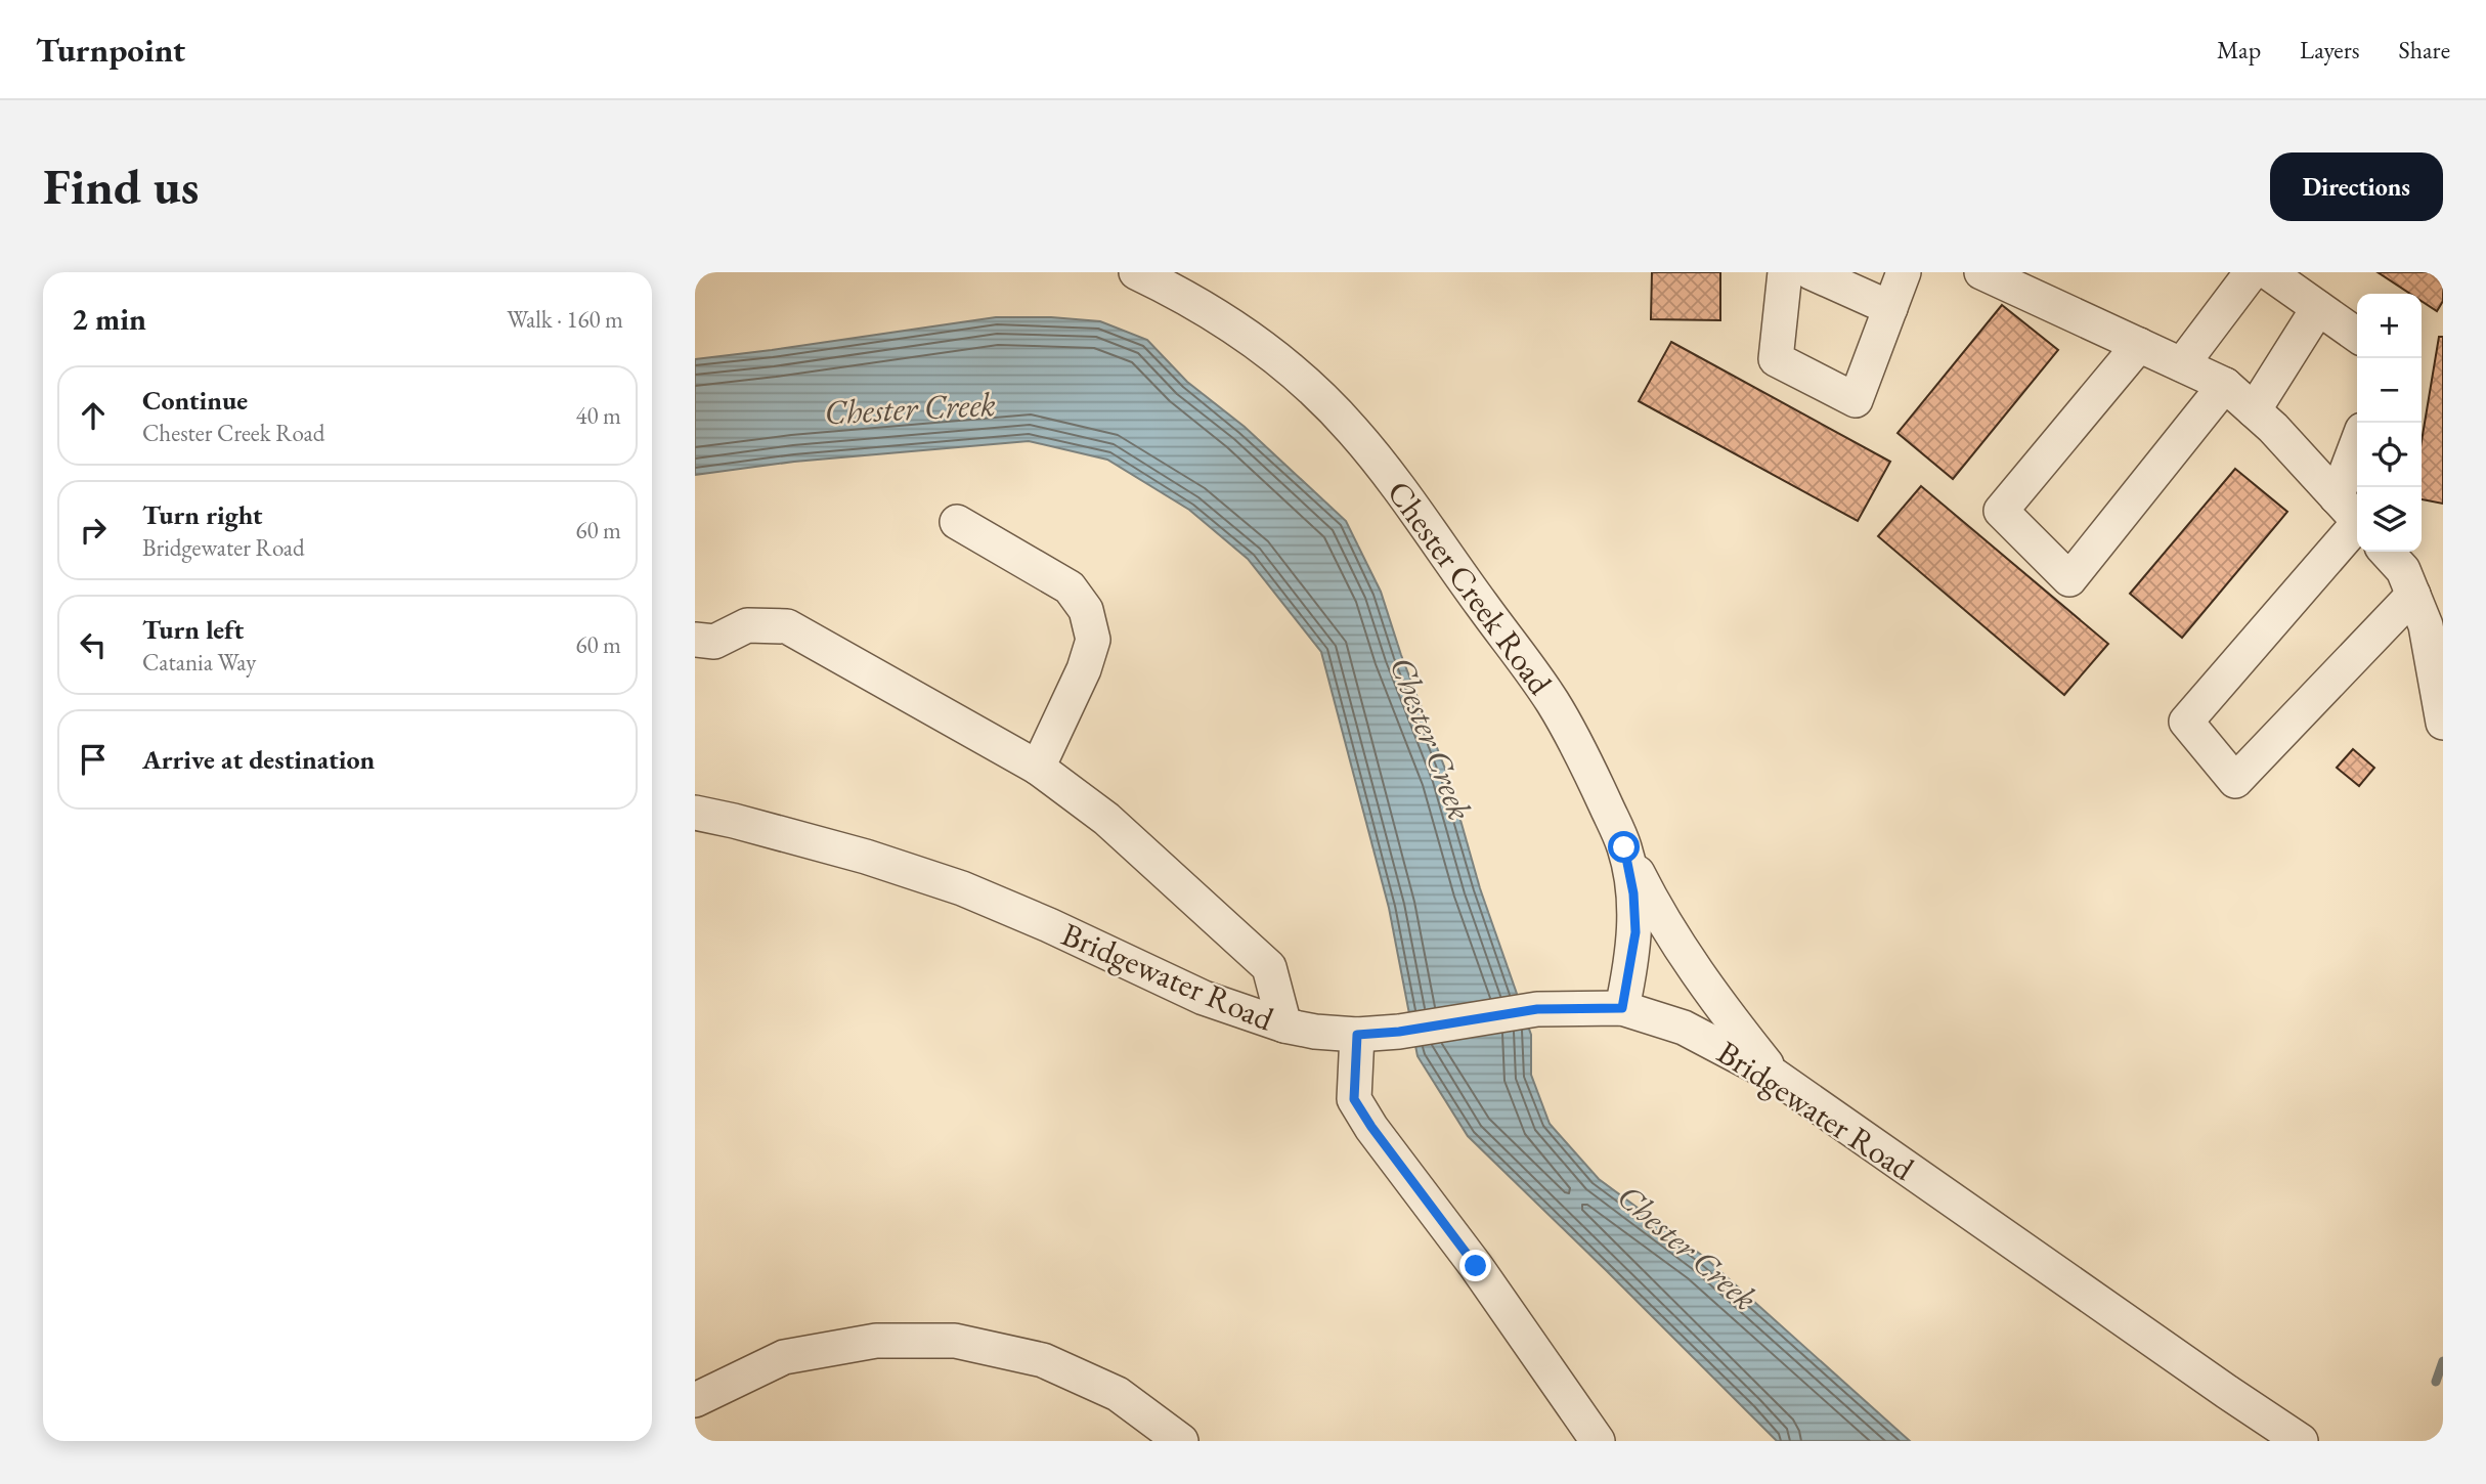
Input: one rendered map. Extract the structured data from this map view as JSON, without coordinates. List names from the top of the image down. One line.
{"streets":{"street":["Chester Creek Road","Bridgewater Road"]},"crossings":[["Chester Creek Road","Bridgewater Road"]],"water":["Chester Creek"],"page":{"header":"Turnpoint","nav":["Map","Layers","Share"],"buttons":"Directions","title":"Find us","heading":["2 min","Walk · 160 m"],"map_buttons":["+","−"],"list":[["Continue","Chester Creek Road","40 m"],["Turn right","Bridgewater Road","60 m"],["Turn left","Catania Way","60 m"],"Arrive at destination"]}}
